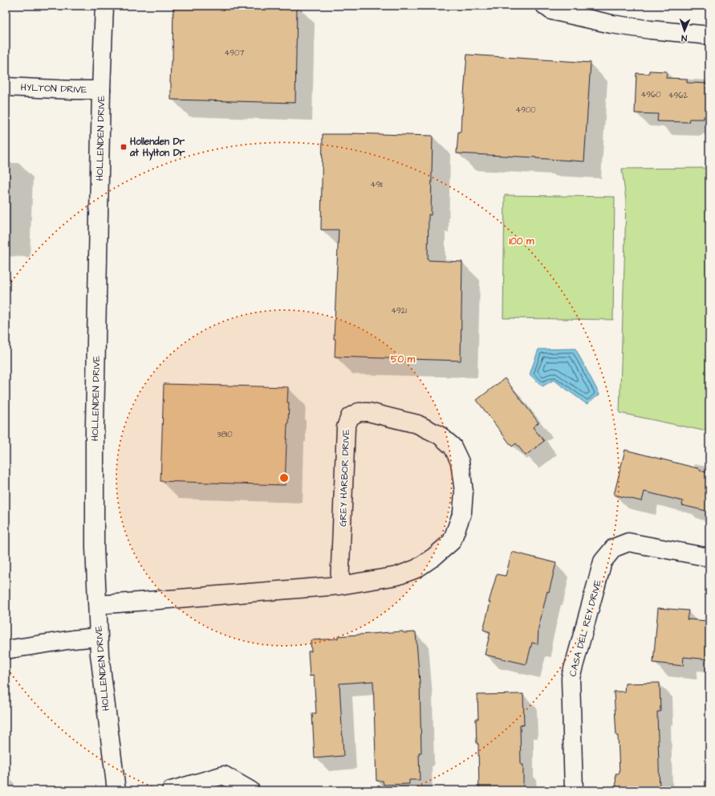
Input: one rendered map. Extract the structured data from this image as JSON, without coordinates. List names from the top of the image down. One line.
{"streets":{"street":["HYLTON DRIVE","HOLLENDEN DRIVE","GREY HARBOR DRIVE","CASA DEL REY DRIVE"]},"crossings":[["HYLTON DRIVE","HOLLENDEN DRIVE"],["HOLLENDEN DRIVE","GREY HARBOR DRIVE"]],"places":{"transit":["Hollenden Dr at Hylton Dr"]},"house_numbers":["4907","4960","4962","4900","4911","4921","3810"],"north":"bottom","rings":["100 m","50 m"]}
